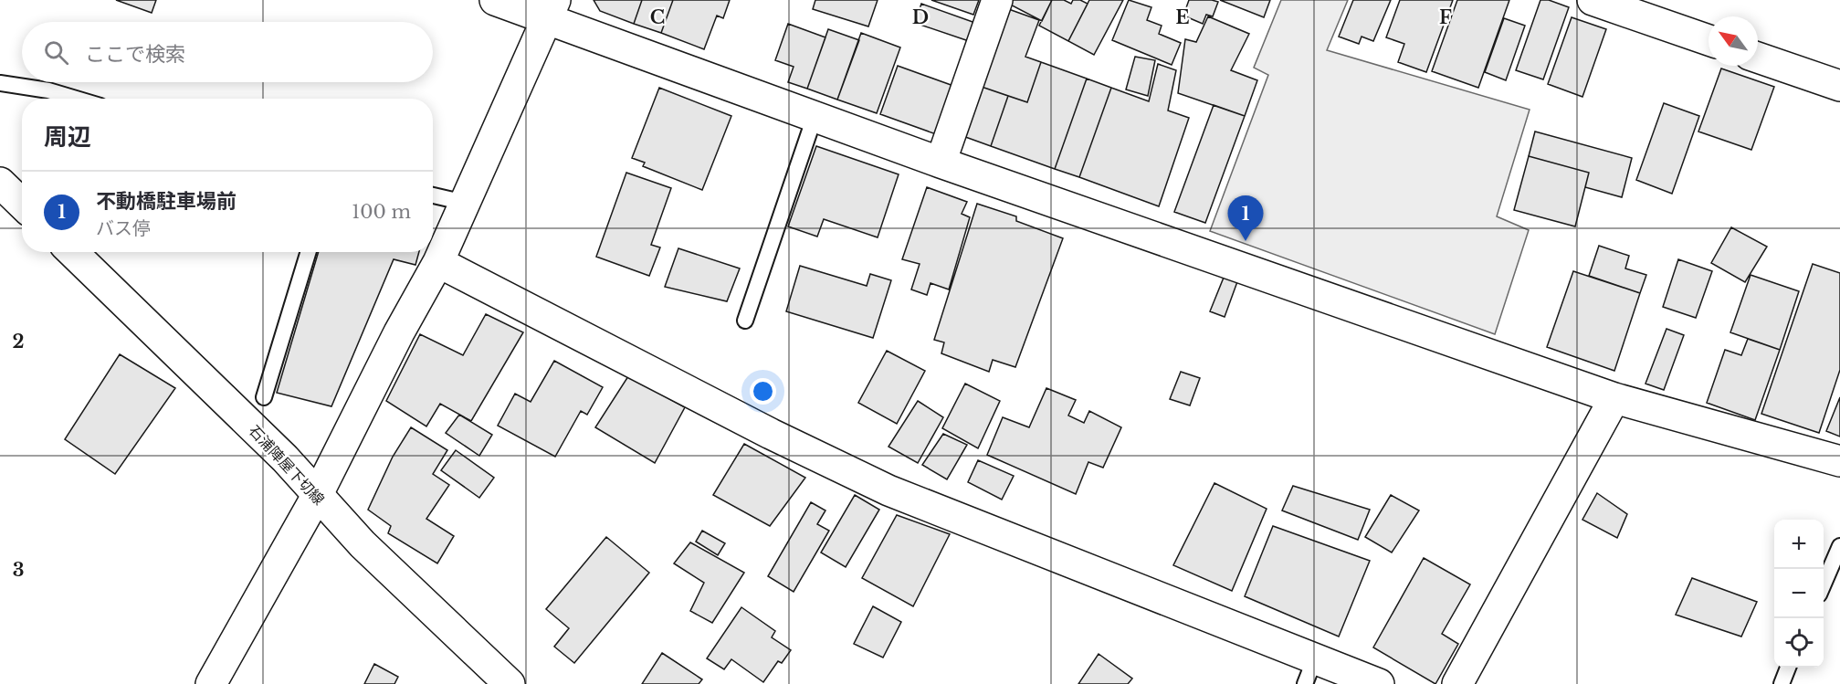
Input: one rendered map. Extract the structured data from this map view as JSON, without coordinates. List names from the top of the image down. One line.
{"streets":{"street":["石浦陣屋下切線"]},"north":"top left","page":{"search":"ここで検索","heading":"周辺","list":[{"mark":"1","name":"不動橋駐車場前","note":"バス停","value":"100 m"}],"pins":"1","map_buttons":["+","−"]},"grid":{"columns":["C","D","E","F"],"rows":["2","3"]}}
